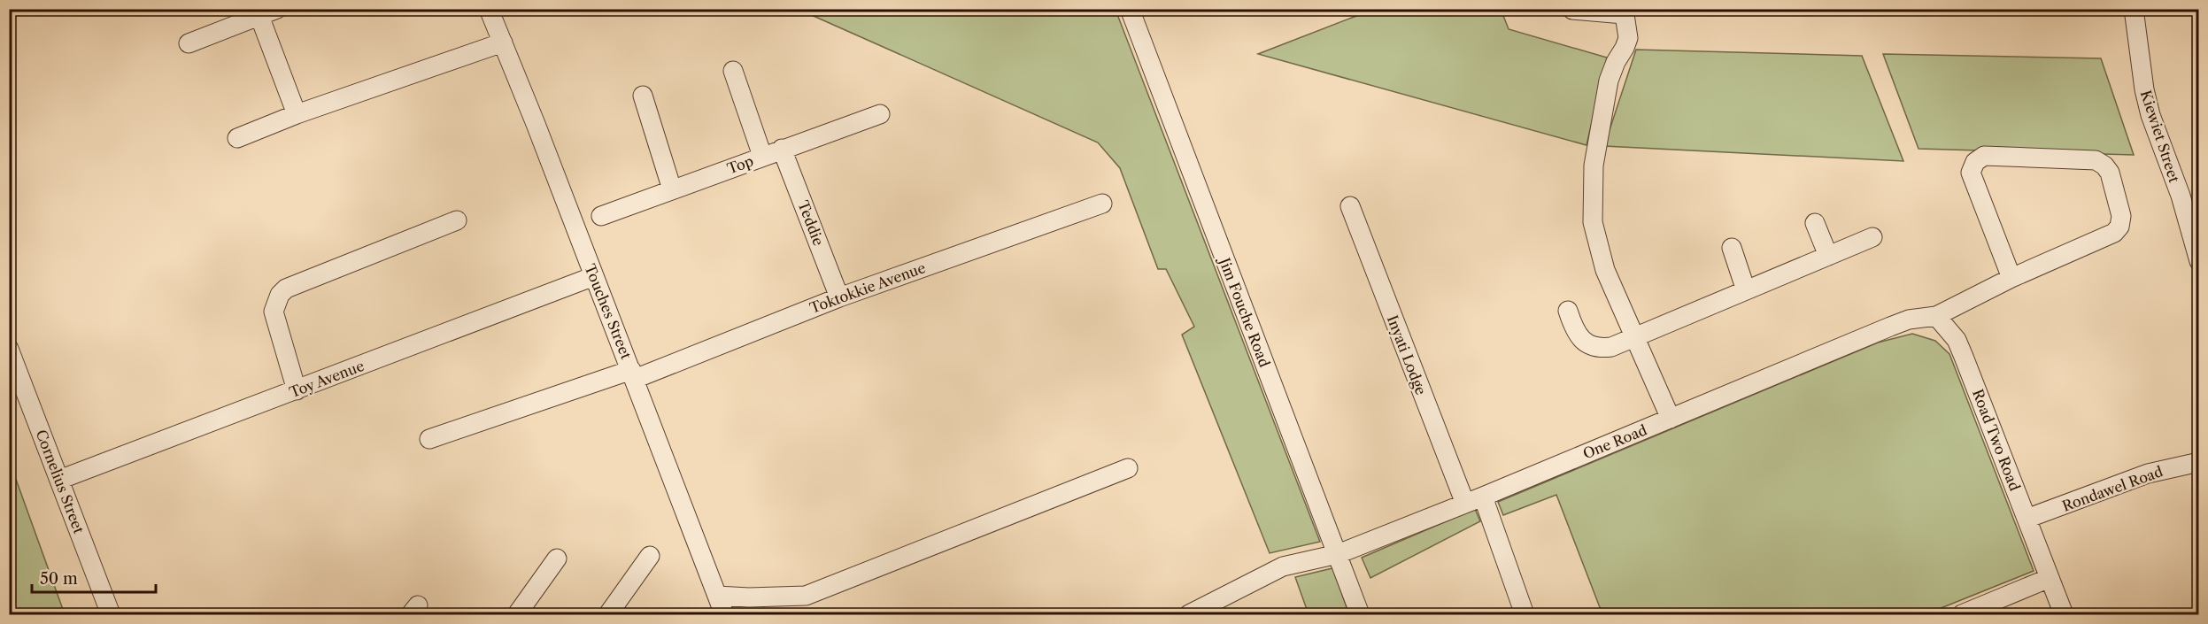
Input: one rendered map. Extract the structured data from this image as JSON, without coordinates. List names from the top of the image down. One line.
{"streets":{"street":["Kiewiet Street","Top","Teddie","Toktokkie Avenue","Touches Street","Jim Fouche Road","Inyati Lodge","Toy Avenue","Road Two Road","One Road","Cornelius Street","Rondawel Road"]},"crossings":[["Top","Teddie"],["Teddie","Toktokkie Avenue"],["Toktokkie Avenue","Touches Street"],["Touches Street","Toy Avenue"],["Jim Fouche Road","One Road"],["Inyati Lodge","One Road"],["Toy Avenue","Cornelius Street"],["Road Two Road","One Road"],["Road Two Road","Rondawel Road"]],"scale_bar":"50 m"}
